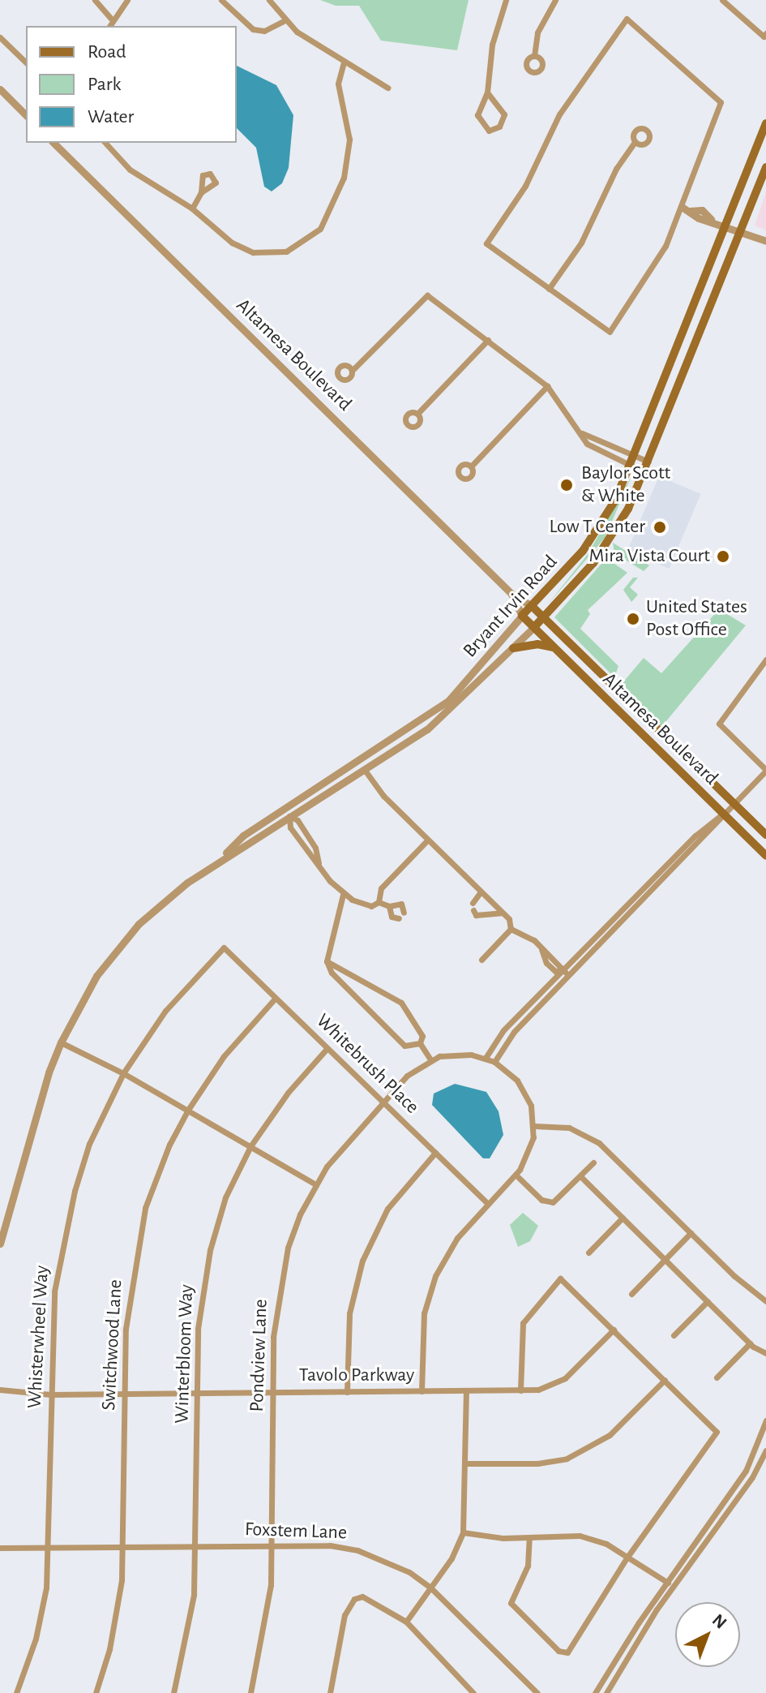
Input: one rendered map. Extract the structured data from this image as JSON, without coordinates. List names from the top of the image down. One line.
{"streets":{"main road":["Altamesa Boulevard","Bryant Irvin Road"],"street":["Whitebrush Place","Whisterwheel Way","Switchwood Lane","Winterbloom Way","Pondview Lane","Tavolo Parkway","Foxstem Lane"]},"crossings":[["Altamesa Boulevard","Bryant Irvin Road"],["Whitebrush Place","Whisterwheel Way"],["Whitebrush Place","Switchwood Lane"],["Whitebrush Place","Winterbloom Way"],["Whitebrush Place","Pondview Lane"],["Whisterwheel Way","Tavolo Parkway"],["Whisterwheel Way","Foxstem Lane"],["Switchwood Lane","Tavolo Parkway"],["Switchwood Lane","Foxstem Lane"],["Winterbloom Way","Tavolo Parkway"],["Winterbloom Way","Foxstem Lane"],["Pondview Lane","Tavolo Parkway"],["Pondview Lane","Foxstem Lane"]],"places":["Baylor Scott & White","Low T Center","Mira Vista Court","United States Post Office"],"legend":["Road","Park","Water"],"north":"top right"}
